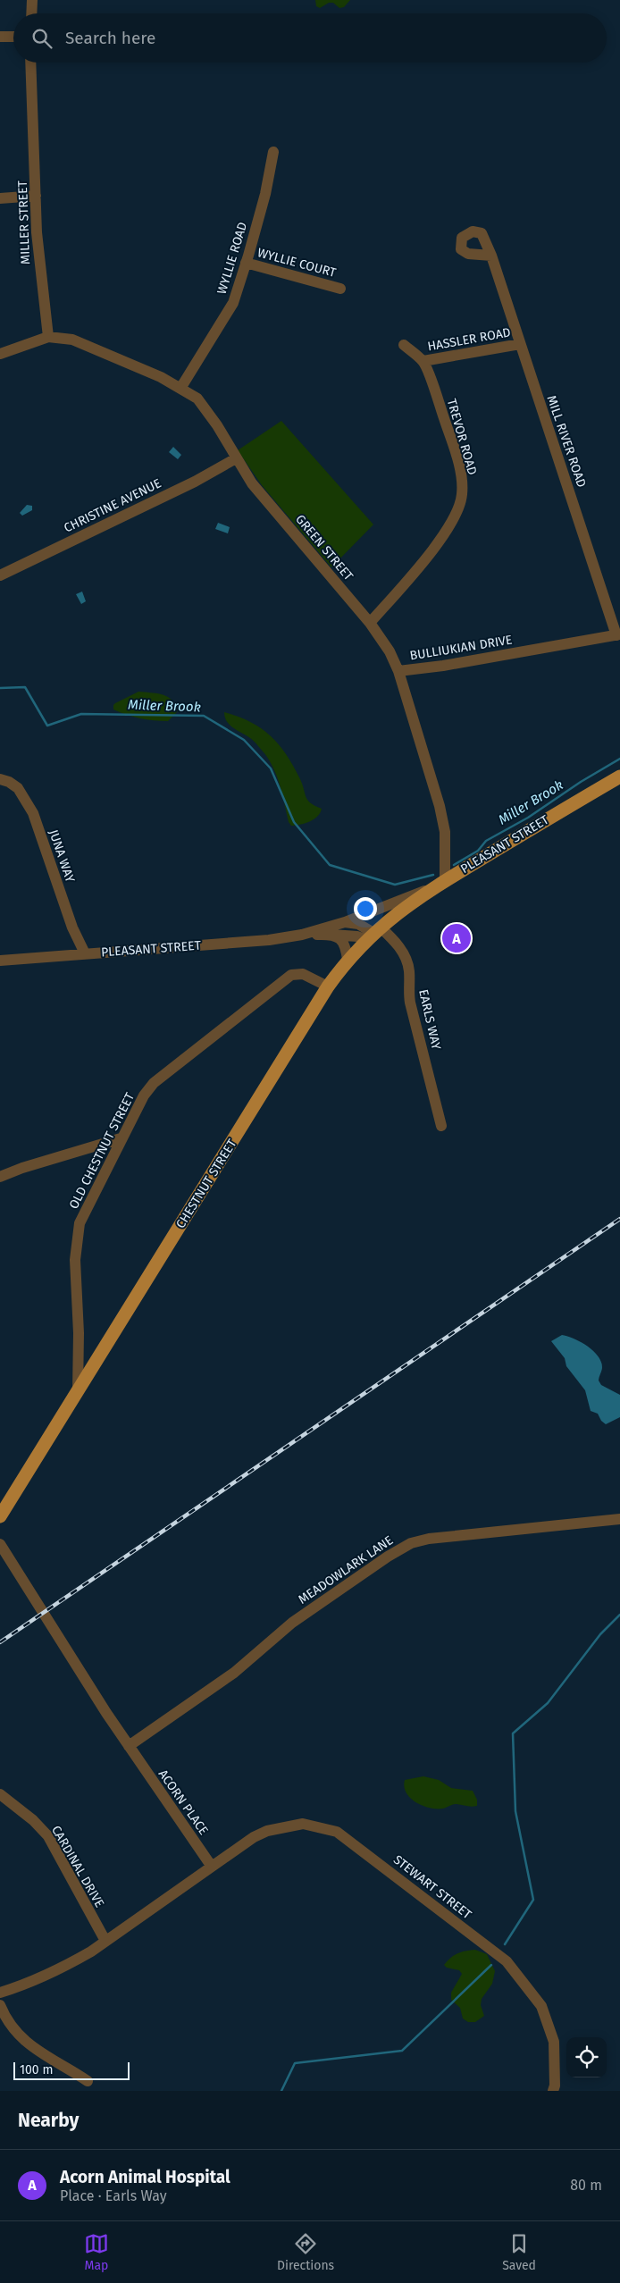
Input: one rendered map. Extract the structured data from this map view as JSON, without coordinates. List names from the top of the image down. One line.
{"streets":{"main road":["PLEASANT STREET","CHESTNUT STREET"],"street":["MILLER STREET","WYLLIE ROAD","WYLLIE COURT","HASSLER ROAD","TREVOR ROAD","MILL RIVER ROAD","CHRISTINE AVENUE","GREEN STREET","BULLIUKIAN DRIVE","JUNA WAY","EARLS WAY","OLD CHESTNUT STREET","MEADOWLARK LANE","ACORN PLACE","CARDINAL DRIVE","STEWART STREET"]},"crossings":[["MILLER STREET","GREEN STREET"],["WYLLIE ROAD","WYLLIE COURT"],["WYLLIE ROAD","GREEN STREET"],["HASSLER ROAD","TREVOR ROAD"],["HASSLER ROAD","MILL RIVER ROAD"],["TREVOR ROAD","GREEN STREET"],["MILL RIVER ROAD","BULLIUKIAN DRIVE"],["CHRISTINE AVENUE","GREEN STREET"],["GREEN STREET","BULLIUKIAN DRIVE"],["GREEN STREET","PLEASANT STREET"],["GREEN STREET","CHESTNUT STREET"],["PLEASANT STREET","JUNA WAY"],["PLEASANT STREET","EARLS WAY"],["PLEASANT STREET","CHESTNUT STREET"],["EARLS WAY","CHESTNUT STREET"],["OLD CHESTNUT STREET","CHESTNUT STREET"],["MEADOWLARK LANE","ACORN PLACE"],["ACORN PLACE","STEWART STREET"]],"water":["Miller Brook"],"scale_bar":"100 m","page":{"search":"Search here","pins":"A","scale":"100 m","heading":"Nearby","list":[{"mark":"A","name":"Acorn Animal Hospital","note":"Place · Earls Way","value":"80 m"}],"nav":["Map","Directions","Saved"]}}
